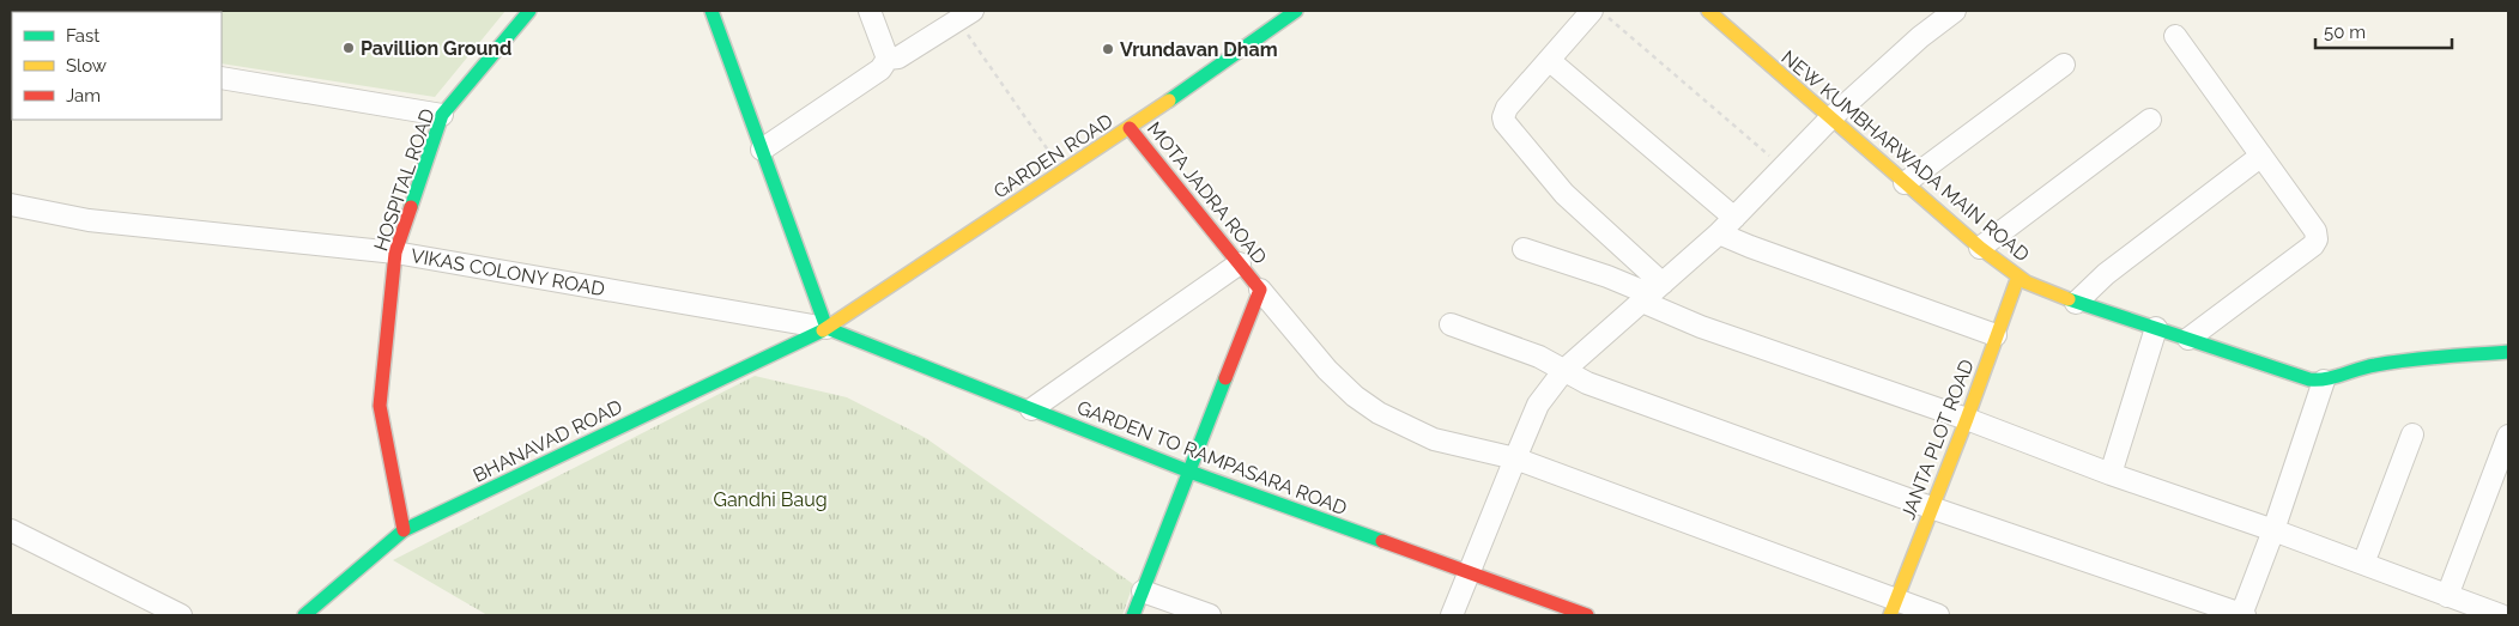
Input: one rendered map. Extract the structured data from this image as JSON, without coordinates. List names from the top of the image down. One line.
{"streets":{"main road":["GARDEN ROAD","NEW KUMBHARWADA MAIN ROAD","HOSPITAL ROAD","MOTA JADRA ROAD","JANTA PLOT ROAD","BHANAVAD ROAD","GARDEN TO RAMPASARA ROAD"],"street":["VIKAS COLONY ROAD"]},"crossings":[["GARDEN ROAD","MOTA JADRA ROAD"],["GARDEN ROAD","VIKAS COLONY ROAD"],["GARDEN ROAD","BHANAVAD ROAD"],["GARDEN ROAD","GARDEN TO RAMPASARA ROAD"],["NEW KUMBHARWADA MAIN ROAD","JANTA PLOT ROAD"],["HOSPITAL ROAD","VIKAS COLONY ROAD"],["HOSPITAL ROAD","BHANAVAD ROAD"],["MOTA JADRA ROAD","GARDEN TO RAMPASARA ROAD"],["VIKAS COLONY ROAD","BHANAVAD ROAD"],["VIKAS COLONY ROAD","GARDEN TO RAMPASARA ROAD"],["BHANAVAD ROAD","GARDEN TO RAMPASARA ROAD"]],"parks":["Gandhi Baug"],"places":["Pavillion Ground","Vrundavan Dham"],"legend":["Fast","Slow","Jam"],"scale_bar":"50 m"}
